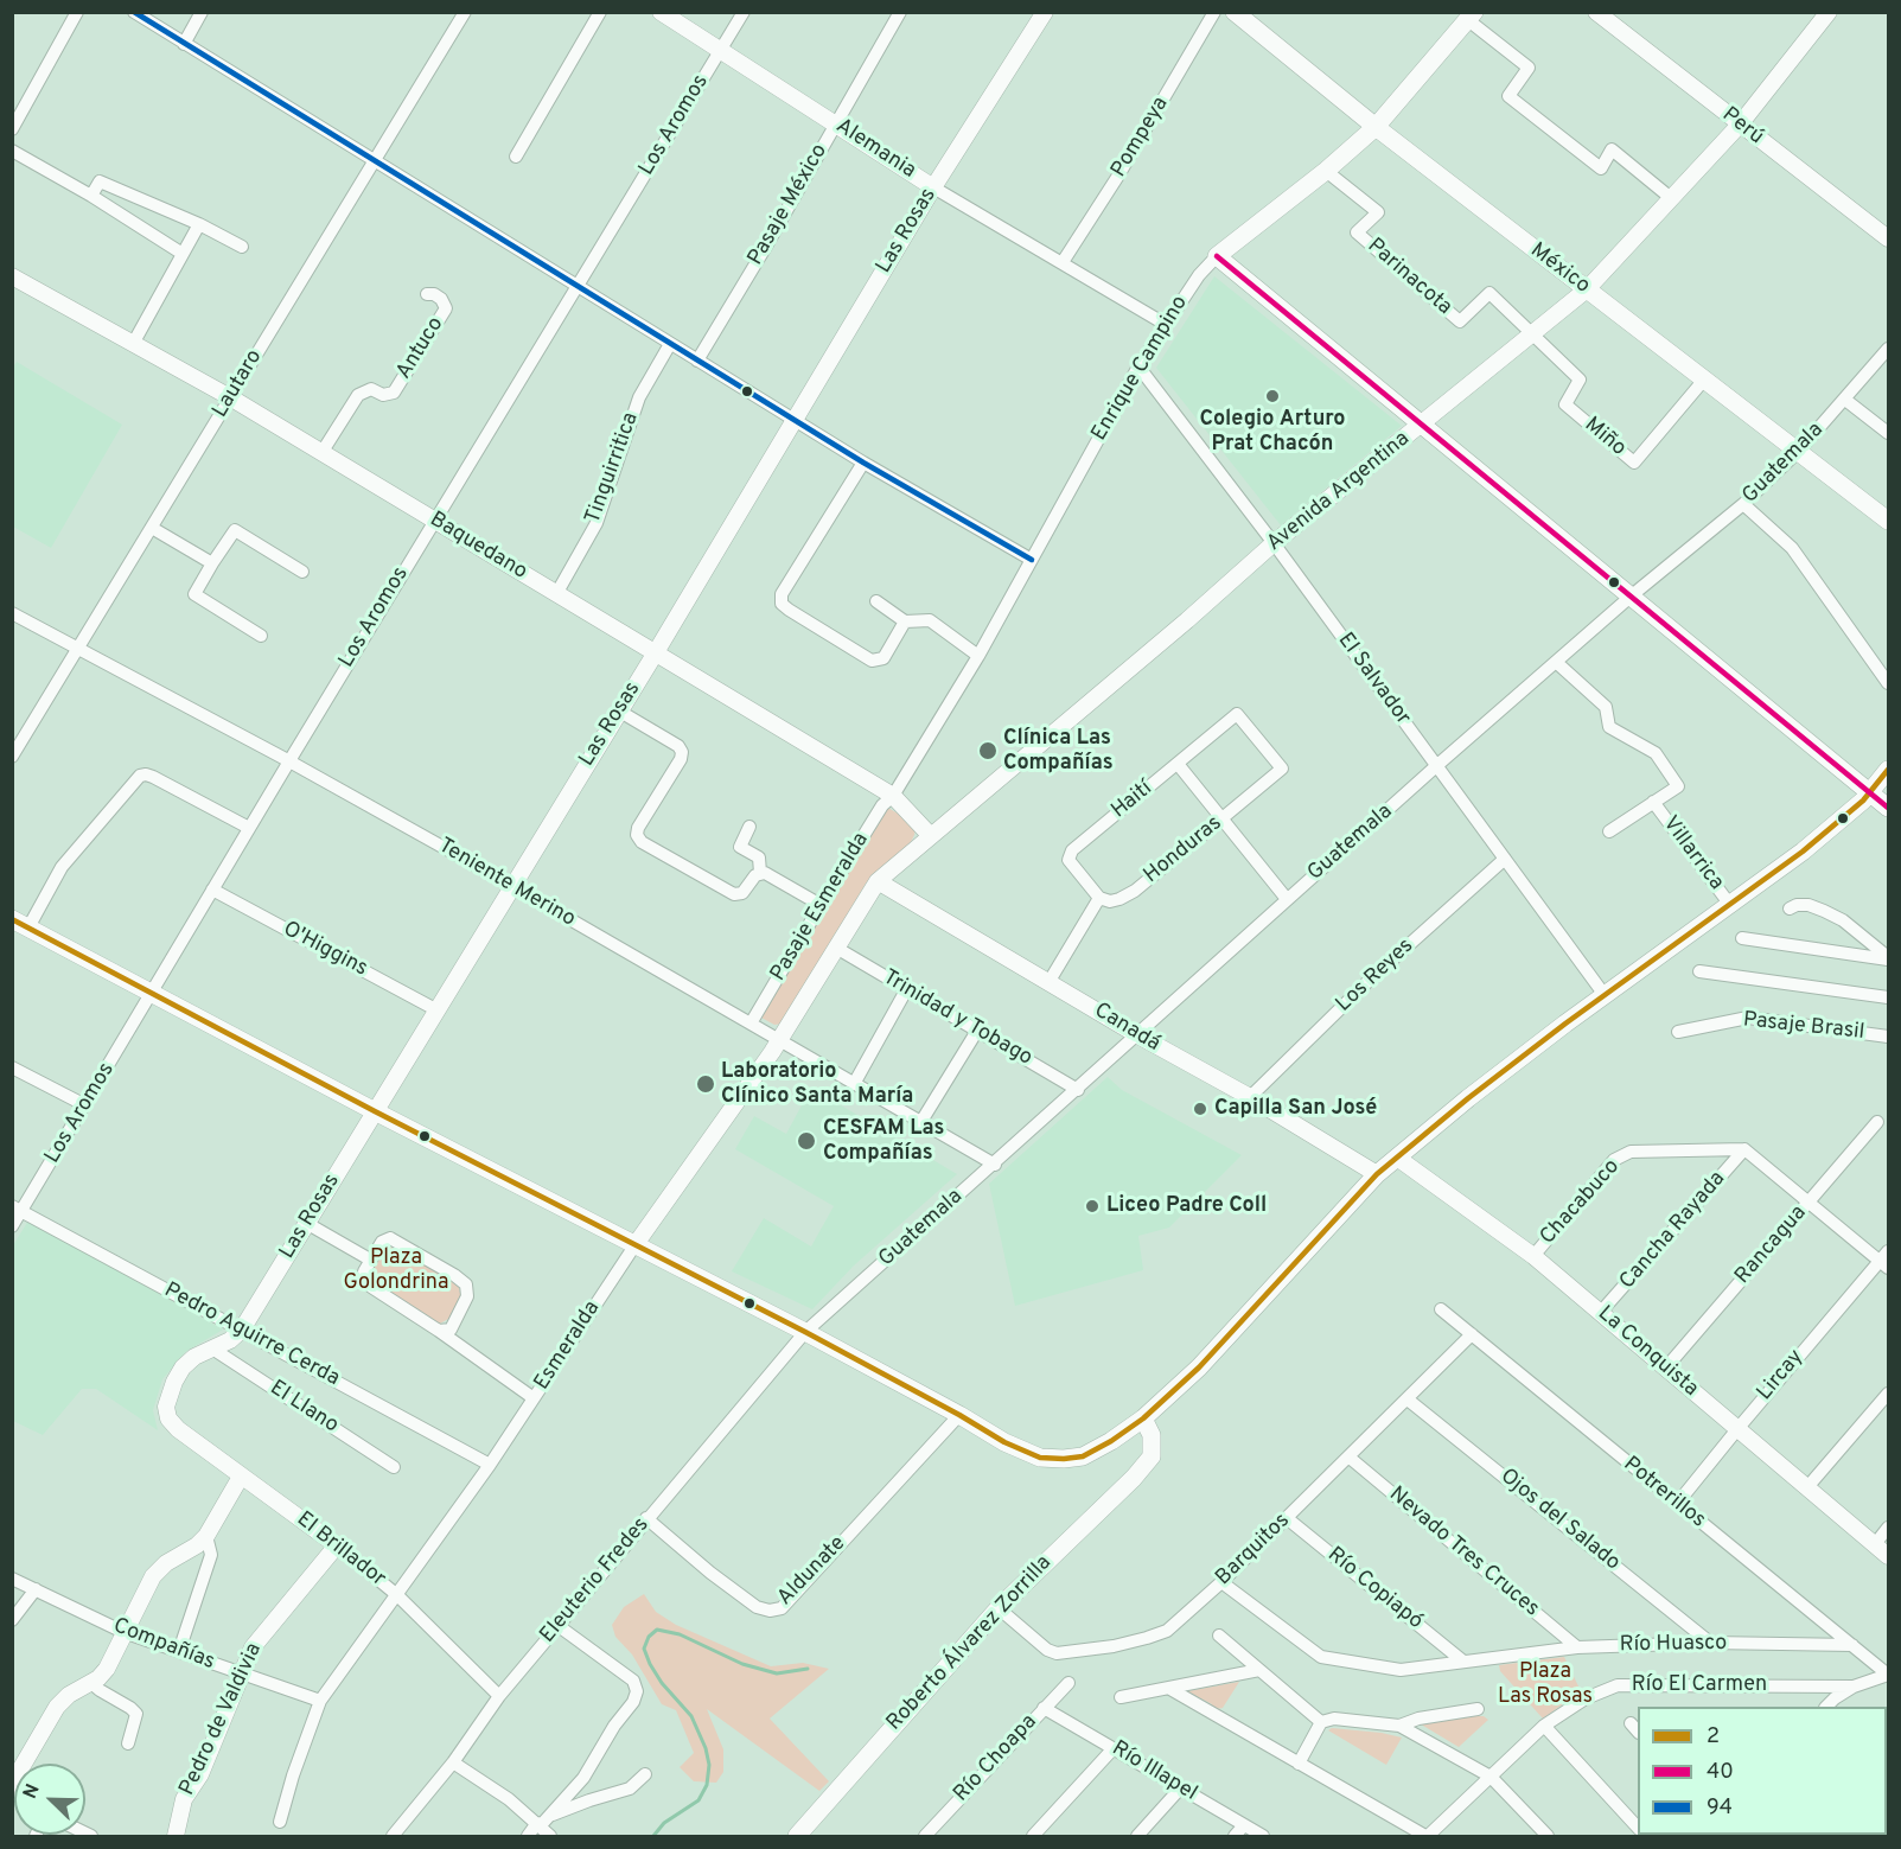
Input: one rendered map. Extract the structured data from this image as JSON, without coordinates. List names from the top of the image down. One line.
{"streets":{"main road":["México","Enrique Campino","Roberto Álvarez Zorrilla"],"street":["Los Aromos","Perú","Pompeya","Alemania","Pasaje México","Las Rosas","Parinacota","Antuco","Lautaro","Miño","Guatemala","Tinguirritica","Avenida Argentina","Baquedano","El Salvador","Haití","Honduras","Villarrica","Teniente Merino","Pasaje Esmeralda","O'Higgins","Los Reyes","Trinidad y Tobago","Pasaje Brasil","Canadá","Chacabuco","Cancha Rayada","Rancagua","Pedro Aguirre Cerda","Esmeralda","La Conquista","Lircay","El Llano","Potrerillos","Ojos del Salado","El Brillador","Barquitos","Nevado Tres Cruces","Aldunate","Eleuterio Fredes","Río Copiapó","Compañías","Río Huasco","Río El Carmen","Pedro de Valdivia","Río Choapa","Río Illapel"]},"crossings":[["Los Aromos","Alemania"],["Los Aromos","Baquedano"],["Los Aromos","Teniente Merino"],["Los Aromos","O'Higgins"],["Los Aromos","Pedro Aguirre Cerda"],["Perú","Avenida Argentina"],["Pompeya","Alemania"],["Alemania","Pasaje México"],["Alemania","Las Rosas"],["Alemania","Enrique Campino"],["Las Rosas","Baquedano"],["Las Rosas","Teniente Merino"],["Las Rosas","O'Higgins"],["Las Rosas","Pedro Aguirre Cerda"],["Las Rosas","El Llano"],["Las Rosas","El Brillador"],["México","Enrique Campino"],["México","Miño"],["México","Guatemala"],["México","Avenida Argentina"],["Parinacota","Enrique Campino"],["Parinacota","Miño"],["Parinacota","Avenida Argentina"],["Antuco","Baquedano"],["Enrique Campino","Baquedano"],["Enrique Campino","El Salvador"],["Enrique Campino","Pasaje Esmeralda"],["Lautaro","Baquedano"],["Lautaro","Teniente Merino"],["Miño","Avenida Argentina"],["Guatemala","El Salvador"],["Guatemala","Teniente Merino"],["Guatemala","Trinidad y Tobago"],["Guatemala","Canadá"],["Guatemala","Eleuterio Fredes"],["Tinguirritica","Baquedano"],["Avenida Argentina","Baquedano"],["Avenida Argentina","El Salvador"],["Avenida Argentina","Canadá"],["Avenida Argentina","Esmeralda"],["Baquedano","Pasaje Esmeralda"],["El Salvador","Los Reyes"],["Haití","Honduras"],["Teniente Merino","Pasaje Esmeralda"],["Teniente Merino","Esmeralda"],["Los Reyes","Canadá"],["Trinidad y Tobago","Esmeralda"],["Canadá","Esmeralda"],["Chacabuco","Cancha Rayada"],["Chacabuco","La Conquista"],["Cancha Rayada","La Conquista"],["Rancagua","La Conquista"],["Pedro Aguirre Cerda","Esmeralda"],["Esmeralda","El Brillador"],["Esmeralda","Compañías"],["La Conquista","Lircay"],["Lircay","Potrerillos"],["Potrerillos","Barquitos"],["Potrerillos","Río Huasco"],["Ojos del Salado","Barquitos"],["Ojos del Salado","Río Huasco"],["El Brillador","Eleuterio Fredes"],["El Brillador","Pedro de Valdivia"],["Barquitos","Nevado Tres Cruces"],["Barquitos","Río Copiapó"],["Barquitos","Roberto Álvarez Zorrilla"],["Barquitos","Río Huasco"],["Nevado Tres Cruces","Río Huasco"],["Aldunate","Eleuterio Fredes"],["Río Copiapó","Río Huasco"],["Compañías","Pedro de Valdivia"],["Río Choapa","Río Illapel"]],"parks":["Plaza Golondrina","Plaza Las Rosas"],"places":["Colegio Arturo Prat Chacón","Clínica Las Compañías","Laboratorio Clínico Santa María","Capilla San José","CESFAM Las Compañías","Liceo Padre Coll"],"lines":["transit line 94","transit line 40","transit line 2"],"legend":["2","40","94"],"north":"top left"}
